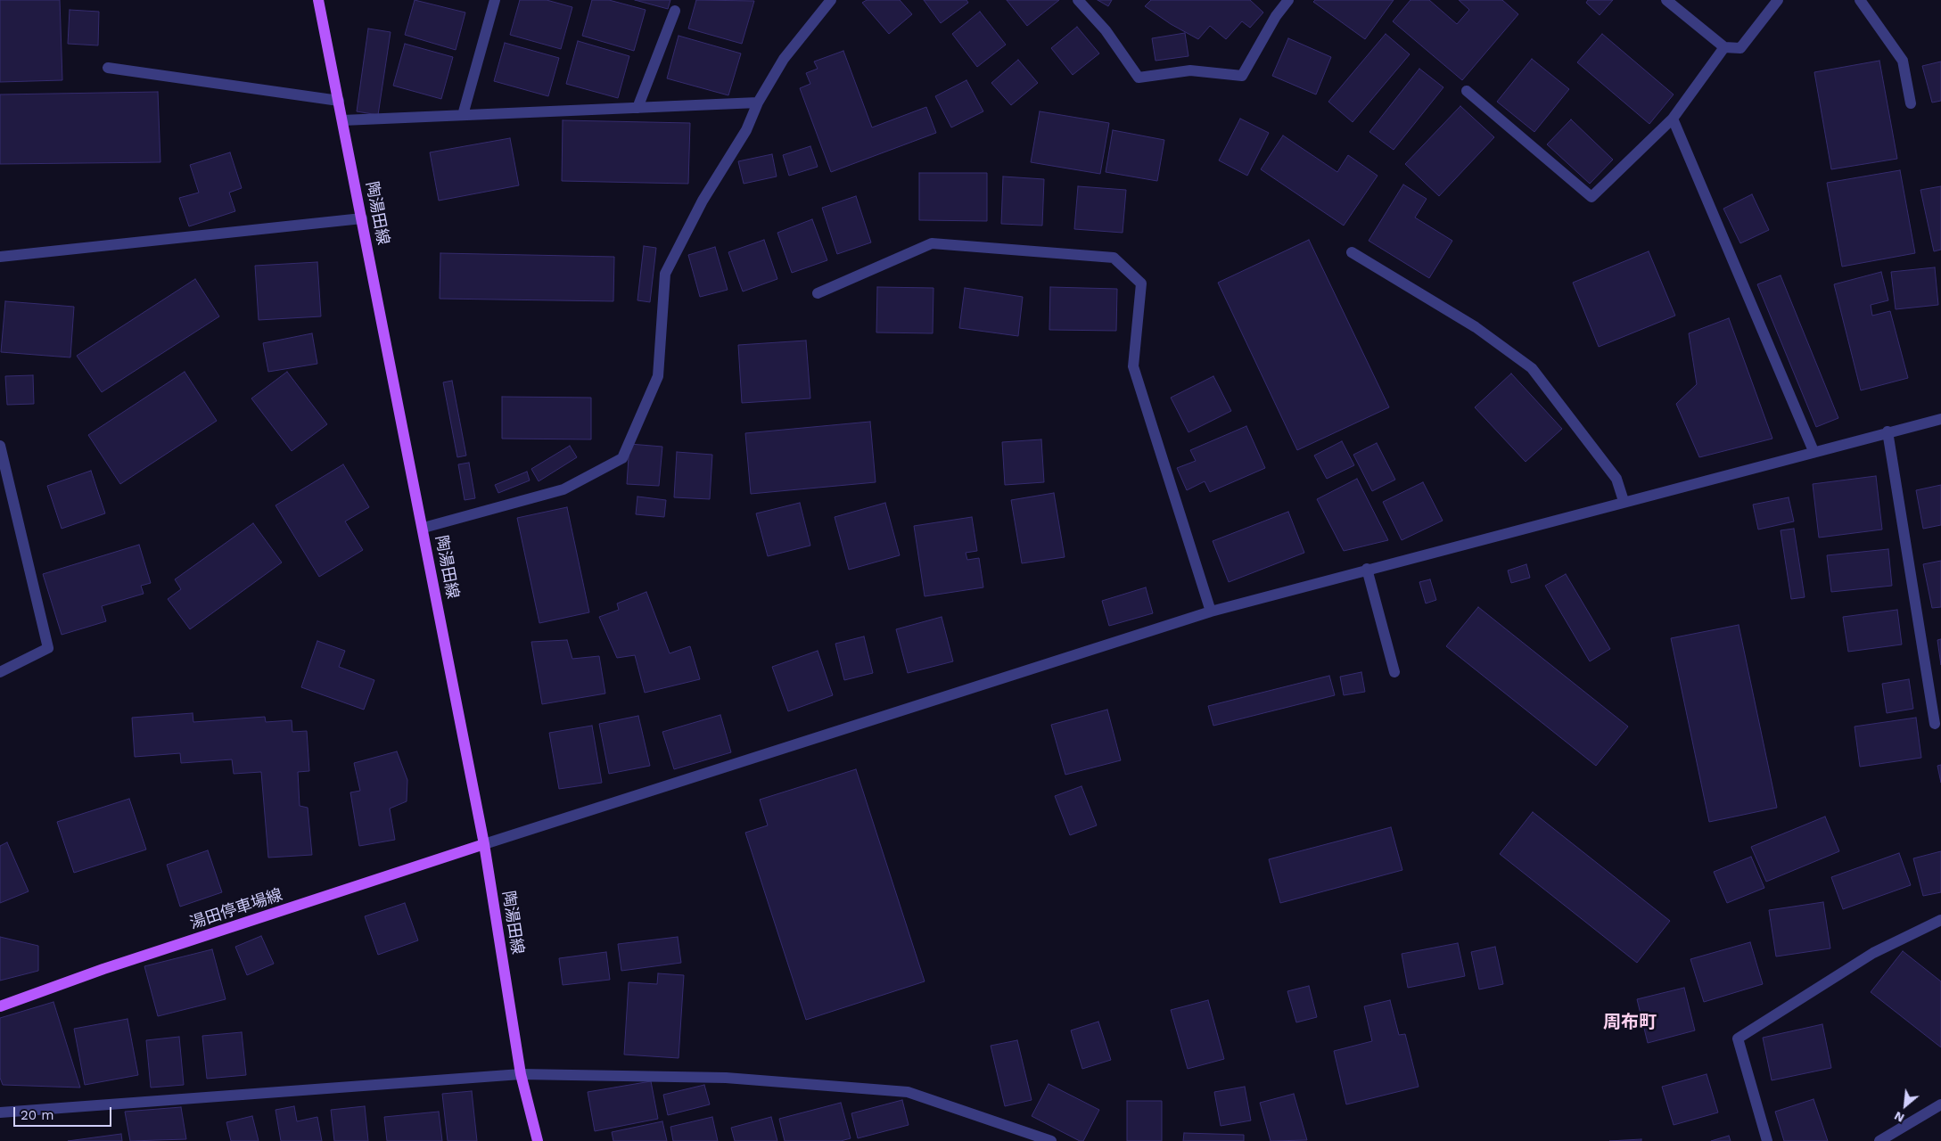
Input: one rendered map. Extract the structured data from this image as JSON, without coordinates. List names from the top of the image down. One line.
{"streets":{"main road":["陶湯田線","湯田停車場線"]},"crossings":[["陶湯田線","湯田停車場線"]],"districts":["周布町"],"scale_bar":"20 m","north":"bottom left"}
